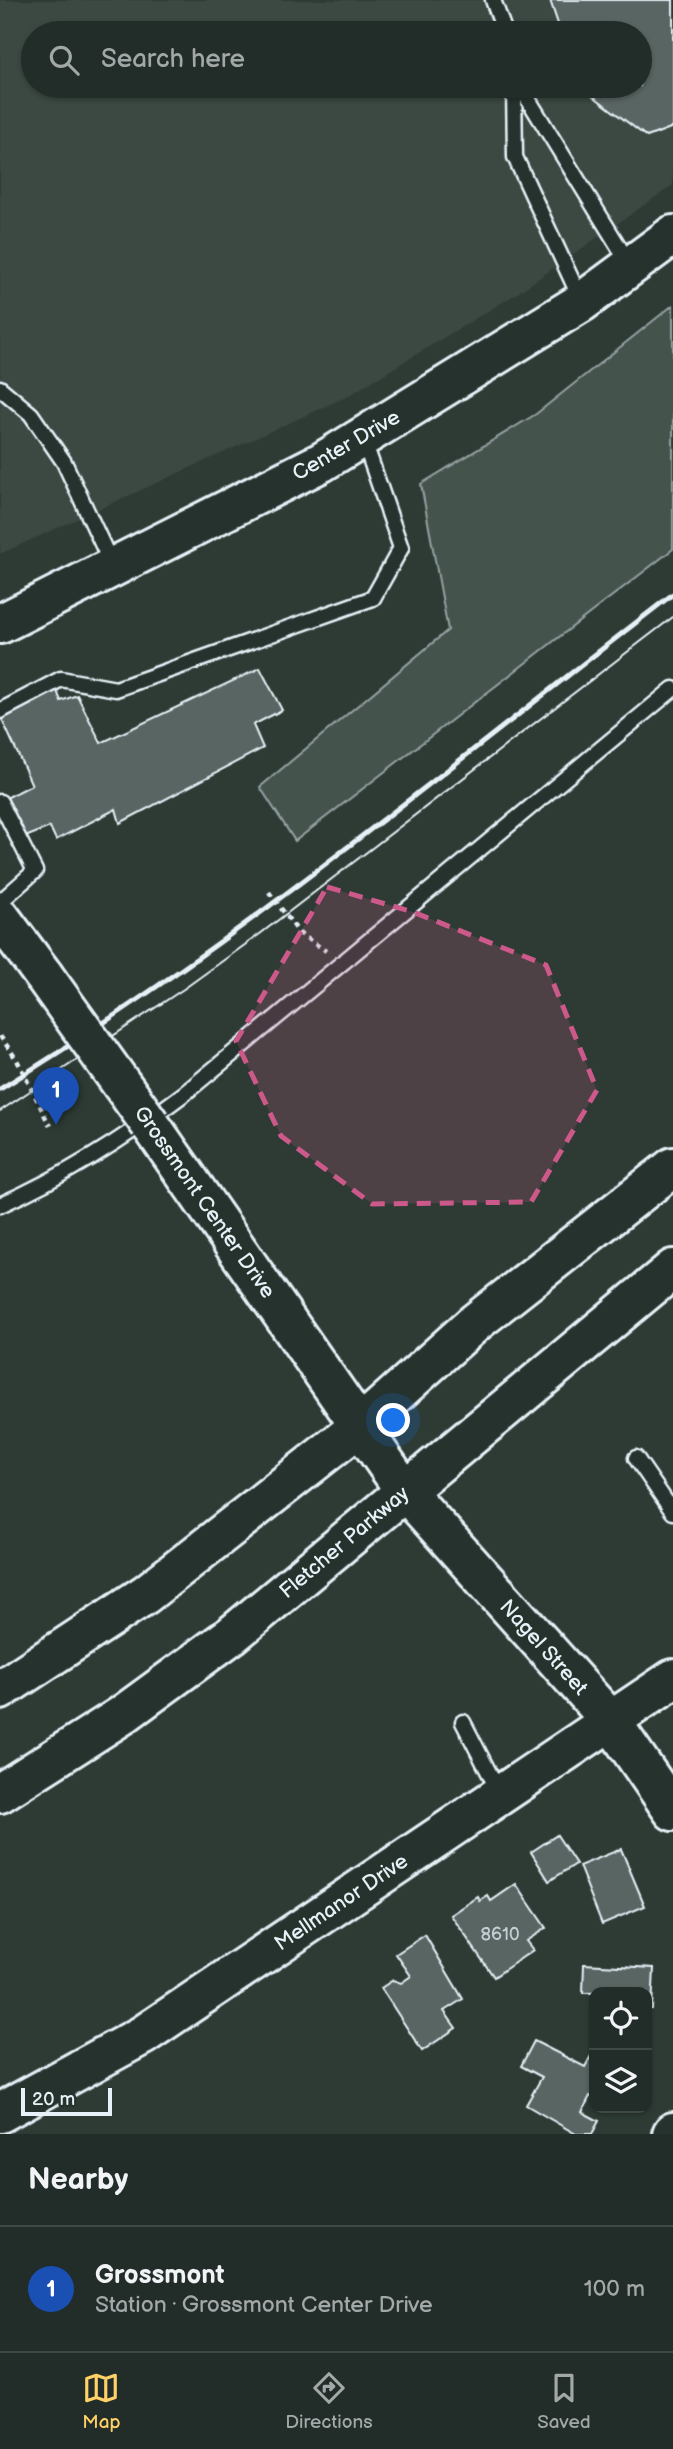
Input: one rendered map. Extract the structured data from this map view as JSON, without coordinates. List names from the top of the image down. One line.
{"streets":{"main road":["Center Drive","Grossmont Center Drive","Fletcher Parkway","Nagel Street","Mellmanor Drive"]},"crossings":[["Grossmont Center Drive","Fletcher Parkway"],["Grossmont Center Drive","Nagel Street"],["Fletcher Parkway","Nagel Street"],["Nagel Street","Mellmanor Drive"]],"house_numbers":["8610"],"scale_bar":"20 m","page":{"search":"Search here","pins":"1","scale":"20 m","heading":"Nearby","list":[{"mark":"1","name":"Grossmont","note":"Station · Grossmont Center Drive","value":"100 m"}],"nav":["Map","Directions","Saved"]}}
